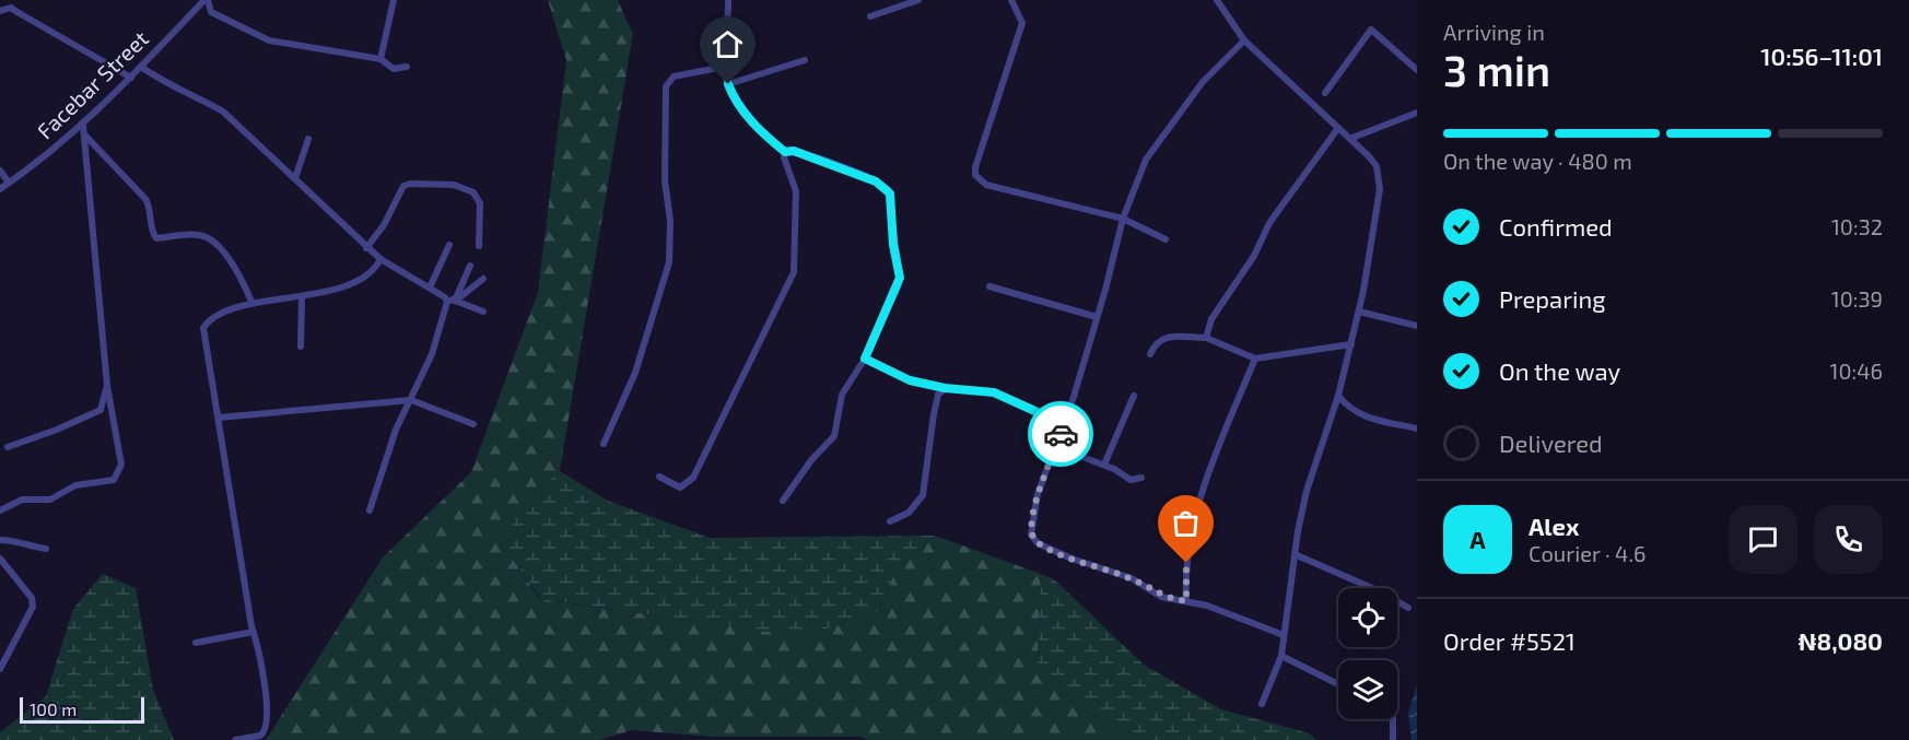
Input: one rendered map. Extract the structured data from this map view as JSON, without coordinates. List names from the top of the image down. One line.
{"streets":{"street":["Facebar Street"]},"scale_bar":"100 m","page":{"heading":["3 min","Arriving in","10:56–11:01"],"panel":["Alex","Courier · 4.6","Order #5521","₦8,080"],"bar":"On the way · 480 m","list":[["Confirmed","10:32"],["Preparing","10:39"],["On the way","10:46"],"Delivered"],"round":"A","scale":"100 m"}}
